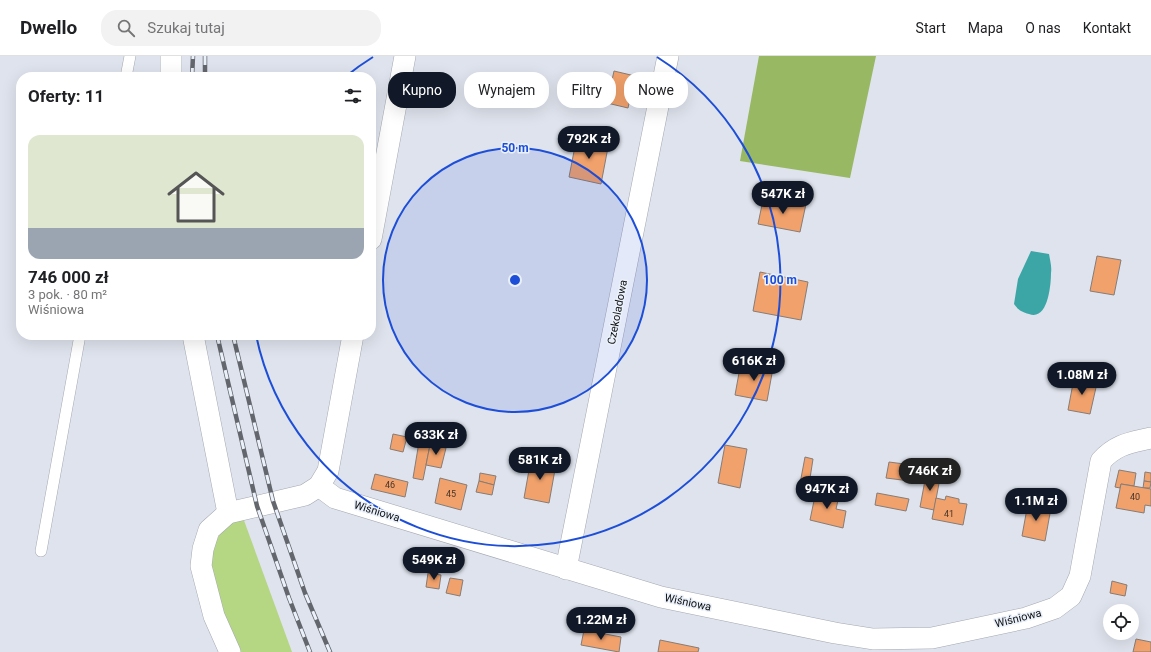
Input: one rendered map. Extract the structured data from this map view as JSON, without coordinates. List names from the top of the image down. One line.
{"streets":{"street":["Czekoladowa","Wiśniowa"]},"crossings":[["Czekoladowa","Wiśniowa"]],"house_numbers":["46","45","40","41"],"page":{"header":"Dwello","search":"Szukaj tutaj","nav":["Start","Mapa","O nas","Kontakt"],"chip":["Kupno","Wynajem","Filtry","Nowe"],"heading":"Oferty: 11","list":[{"name":"746 000 zł","note":"3 pok. · 80 m² · Wiśniowa"}],"price":["792K zł","547K zł","616K zł","1.08M zł","633K zł","581K zł","746K zł","947K zł","1.1M zł","549K zł","1.22M zł"]},"rings":["50 m","100 m"]}
